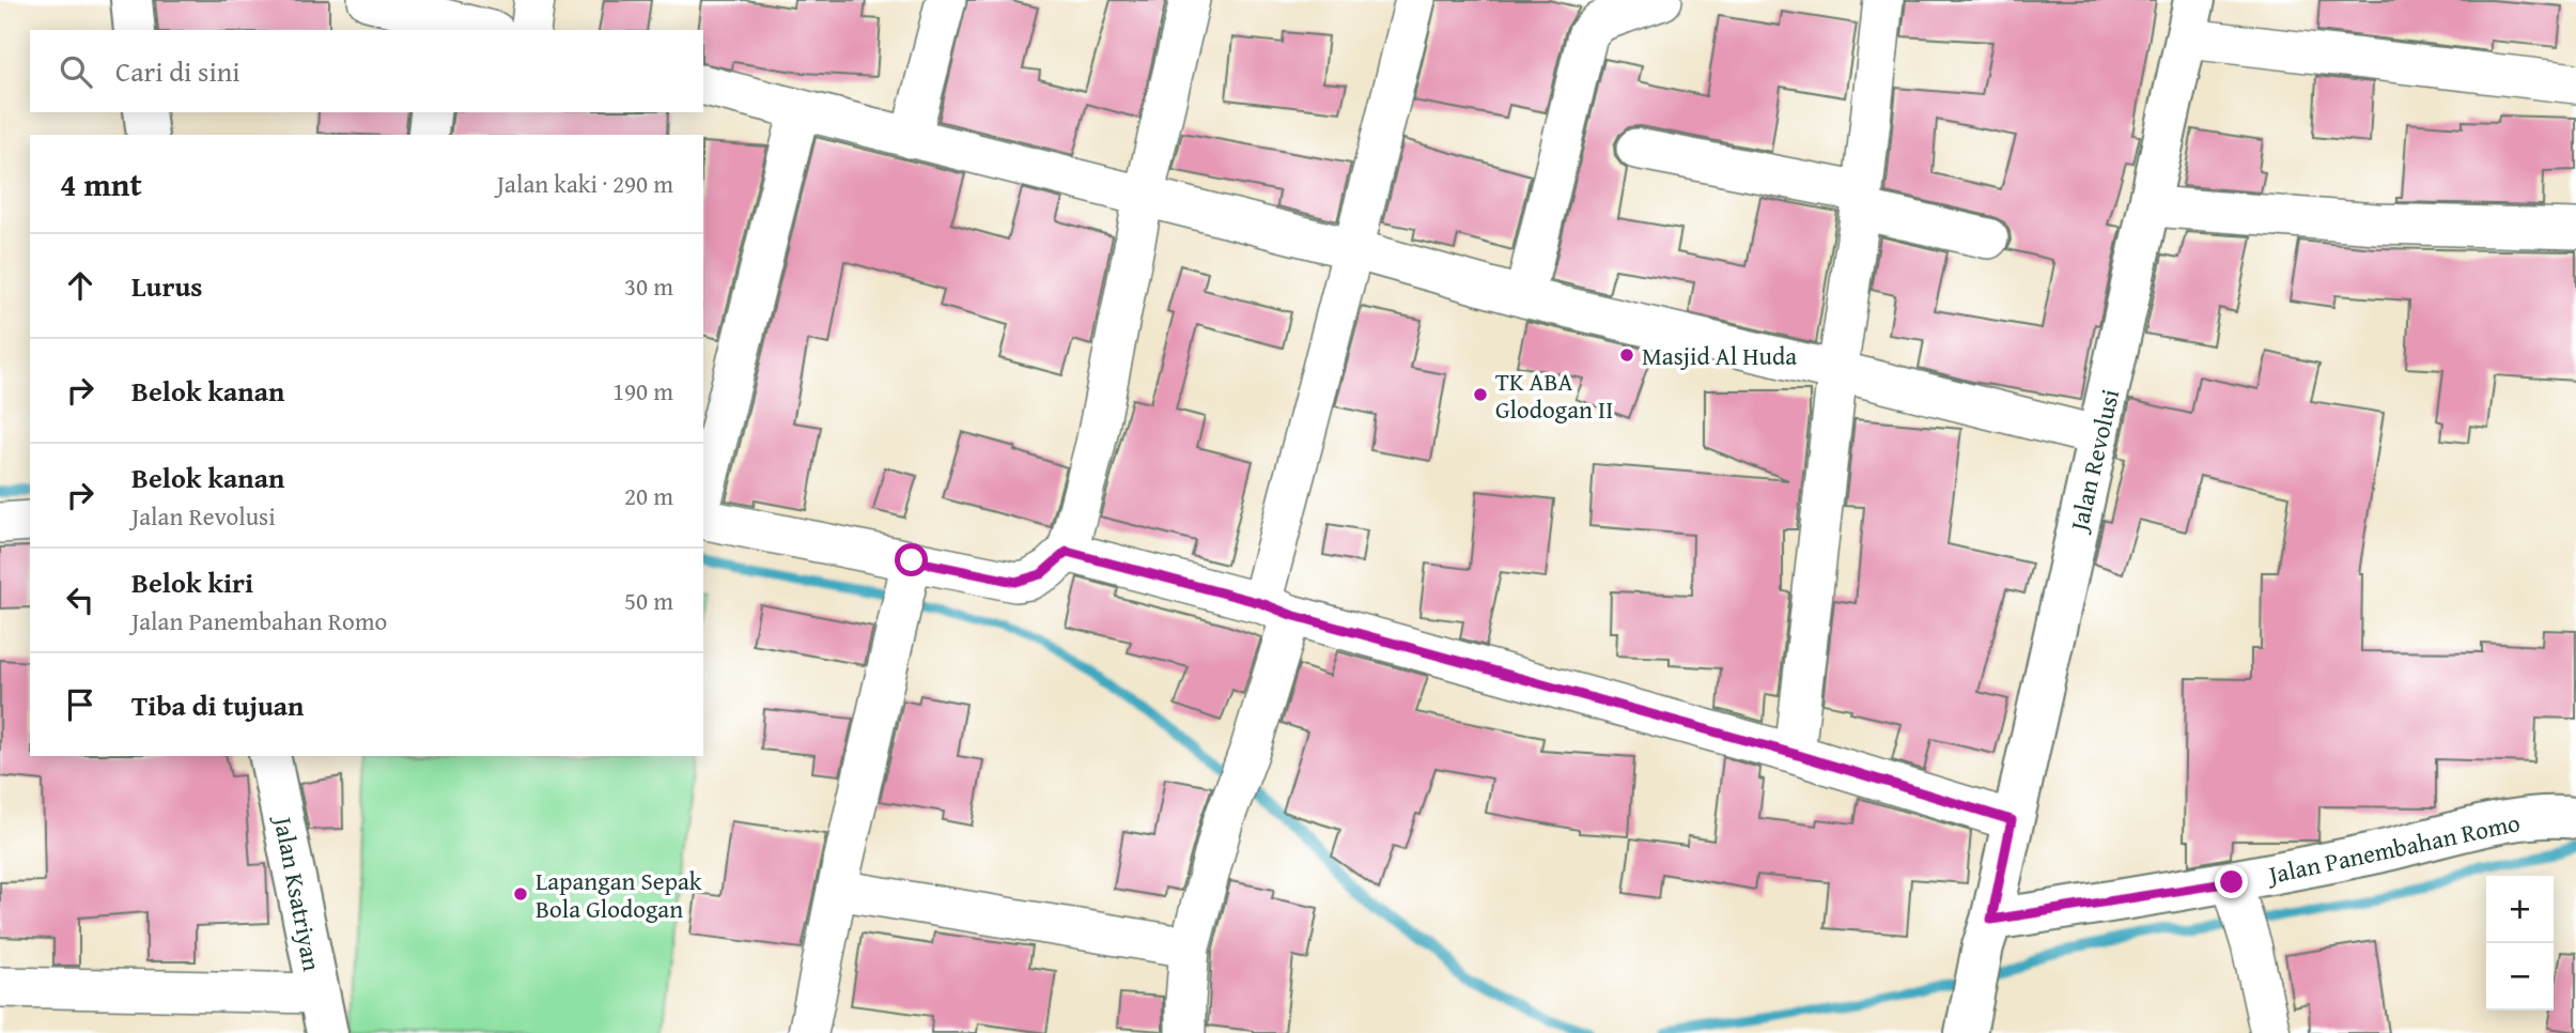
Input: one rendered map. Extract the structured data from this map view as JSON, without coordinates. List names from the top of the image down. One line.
{"streets":{"street":["Jalan Revolusi","Jalan Panembahan Romo","Jalan Ksatriyan"]},"crossings":[["Jalan Revolusi","Jalan Panembahan Romo"]],"places":["Masjid Al Huda","TK ABA Glodogan II","Lapangan Sepak Bola Glodogan"],"page":{"search":"Cari di sini","heading":["4 mnt","Jalan kaki · 290 m"],"list":[["Lurus","30 m"],["Belok kanan","190 m"],["Belok kanan","Jalan Revolusi","20 m"],["Belok kiri","Jalan Panembahan Romo","50 m"],"Tiba di tujuan"],"map_buttons":["+","−"]}}
